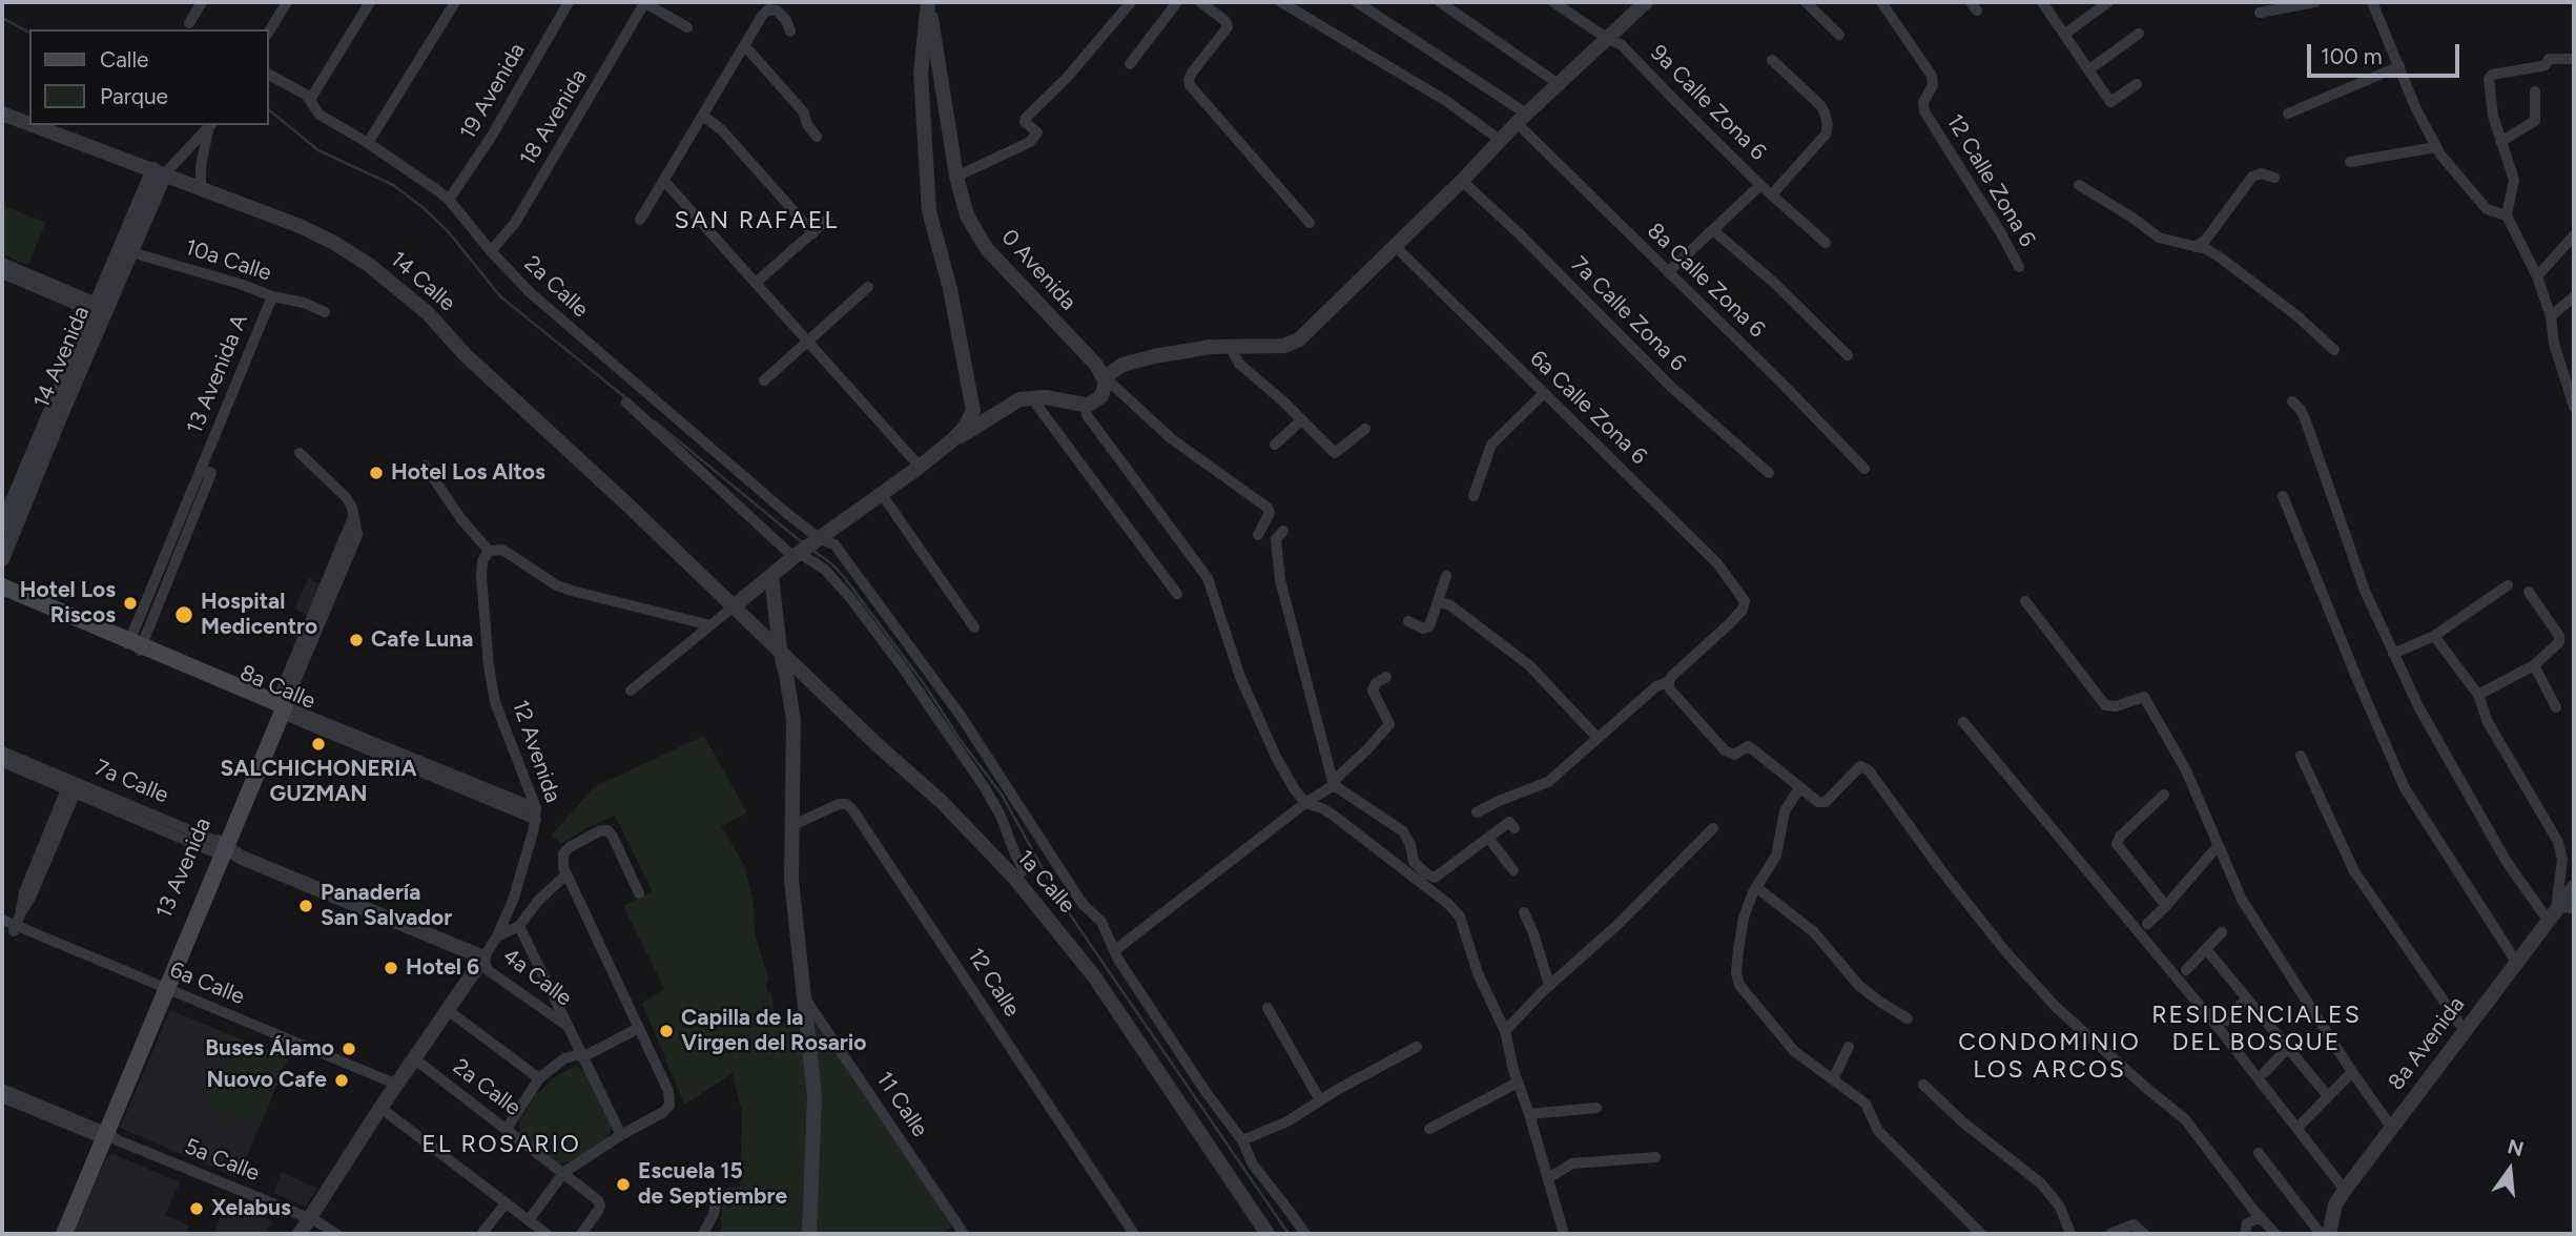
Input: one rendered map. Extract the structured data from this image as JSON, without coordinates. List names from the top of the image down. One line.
{"streets":{"main road":["8a Calle","13 Avenida"],"street":["19 Avenida","9a Calle Zona 6","18 Avenida","12 Calle Zona 6","10a Calle","0 Avenida","8a Calle Zona 6","14 Calle","2a Calle","7a Calle Zona 6","14 Avenida","13 Avenida A","6a Calle Zona 6","12 Avenida","7a Calle","1a Calle","4a Calle","12 Calle","6a Calle","8a Avenida","11 Calle","5a Calle"]},"crossings":[["19 Avenida","2a Calle"],["18 Avenida","2a Calle"],["10a Calle","14 Avenida"],["10a Calle","13 Avenida A"],["0 Avenida","2a Calle"],["14 Calle","14 Avenida"],["14 Calle","1a Calle"],["2a Calle","12 Avenida"],["13 Avenida A","8a Calle"],["8a Calle","12 Avenida"],["8a Calle","13 Avenida"],["12 Avenida","7a Calle"],["12 Avenida","4a Calle"],["12 Avenida","6a Calle"],["12 Avenida","5a Calle"],["7a Calle","13 Avenida"],["7a Calle","4a Calle"],["13 Avenida","6a Calle"],["13 Avenida","5a Calle"]],"districts":["SAN RAFAEL","RESIDENCIALES DEL BOSQUE","CONDOMINIO LOS ARCOS","EL ROSARIO"],"places":["Hotel Los Altos","Hotel Los Riscos","Hospital Medicentro","Cafe Luna","SALCHICHONERIA GUZMAN","Panadería San Salvador","Hotel 6","Capilla de la Virgen del Rosario","Buses Álamo","Nuovo Cafe","Escuela 15 de Septiembre","Xelabus"],"legend":["Calle","Parque"],"scale_bar":"100 m","north":"top"}
